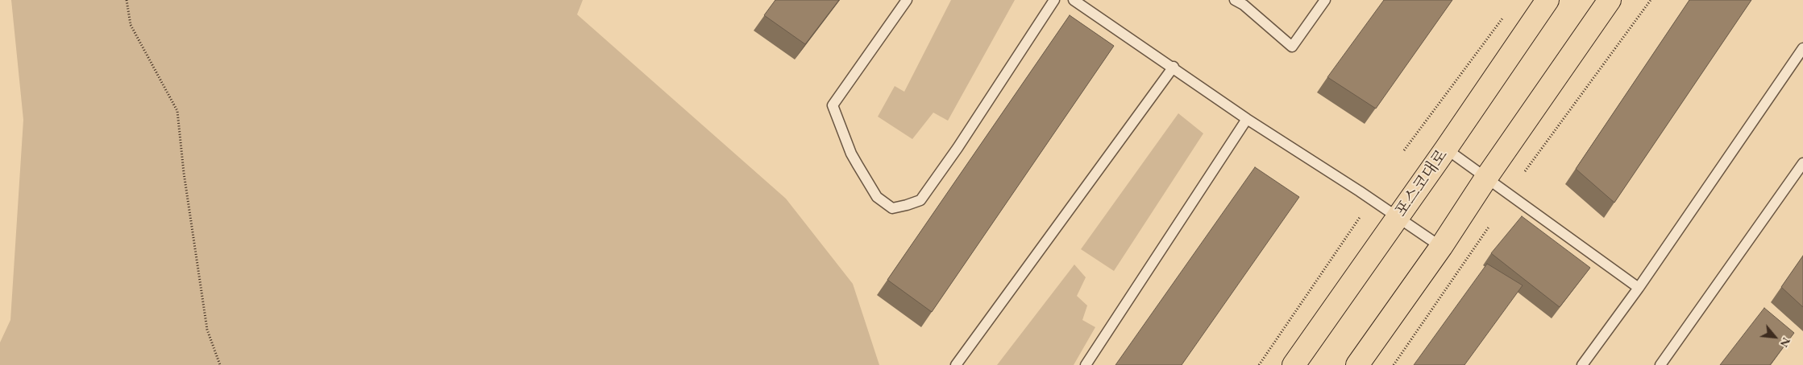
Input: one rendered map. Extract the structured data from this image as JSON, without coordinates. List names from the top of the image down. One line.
{"streets":{"main road":["포스코대로"]},"north":"bottom right"}
